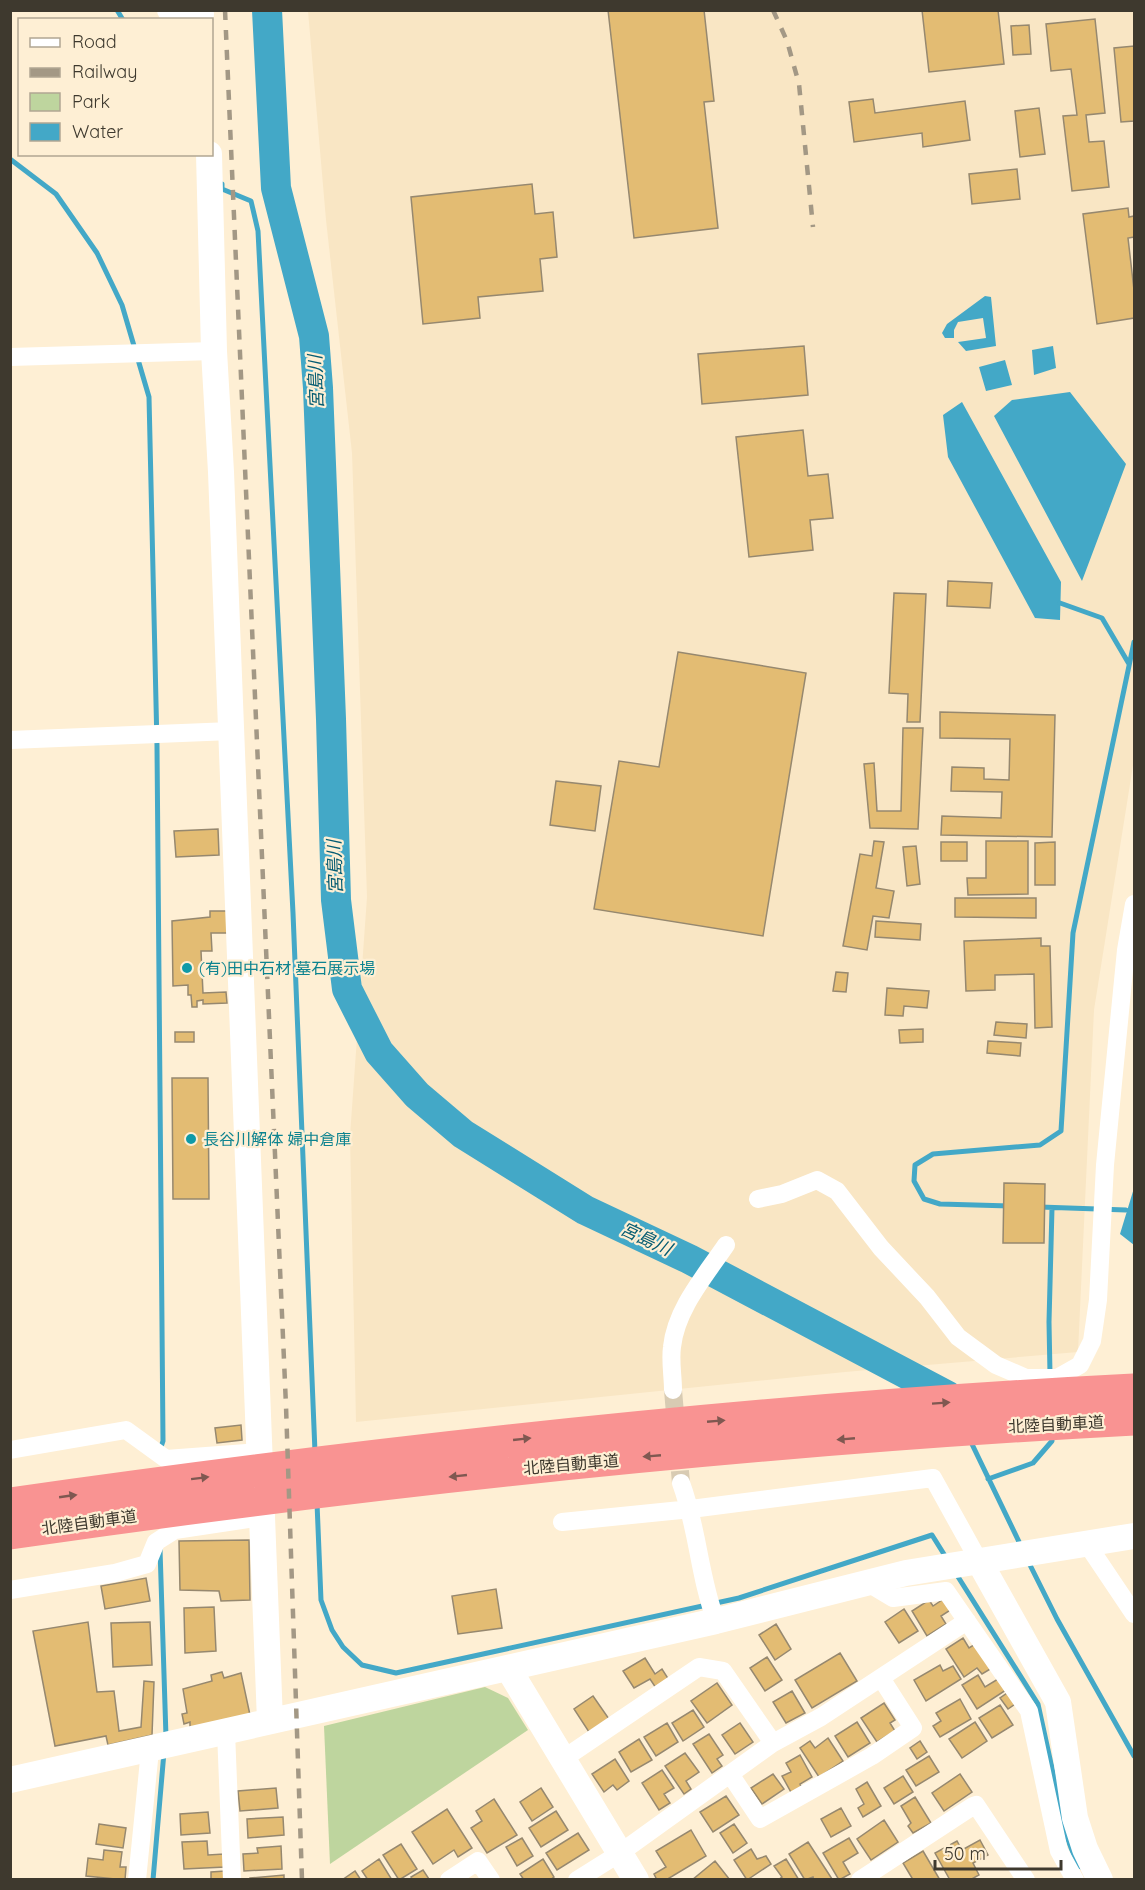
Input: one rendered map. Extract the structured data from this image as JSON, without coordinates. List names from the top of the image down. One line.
{"streets":{"highway":["北陸自動車道"]},"water":["宮島川"],"places":["(有)田中石材 墓石展示場","長谷川解体 婦中倉庫"],"legend":["Road","Railway","Park","Water"],"scale_bar":"50 m"}
